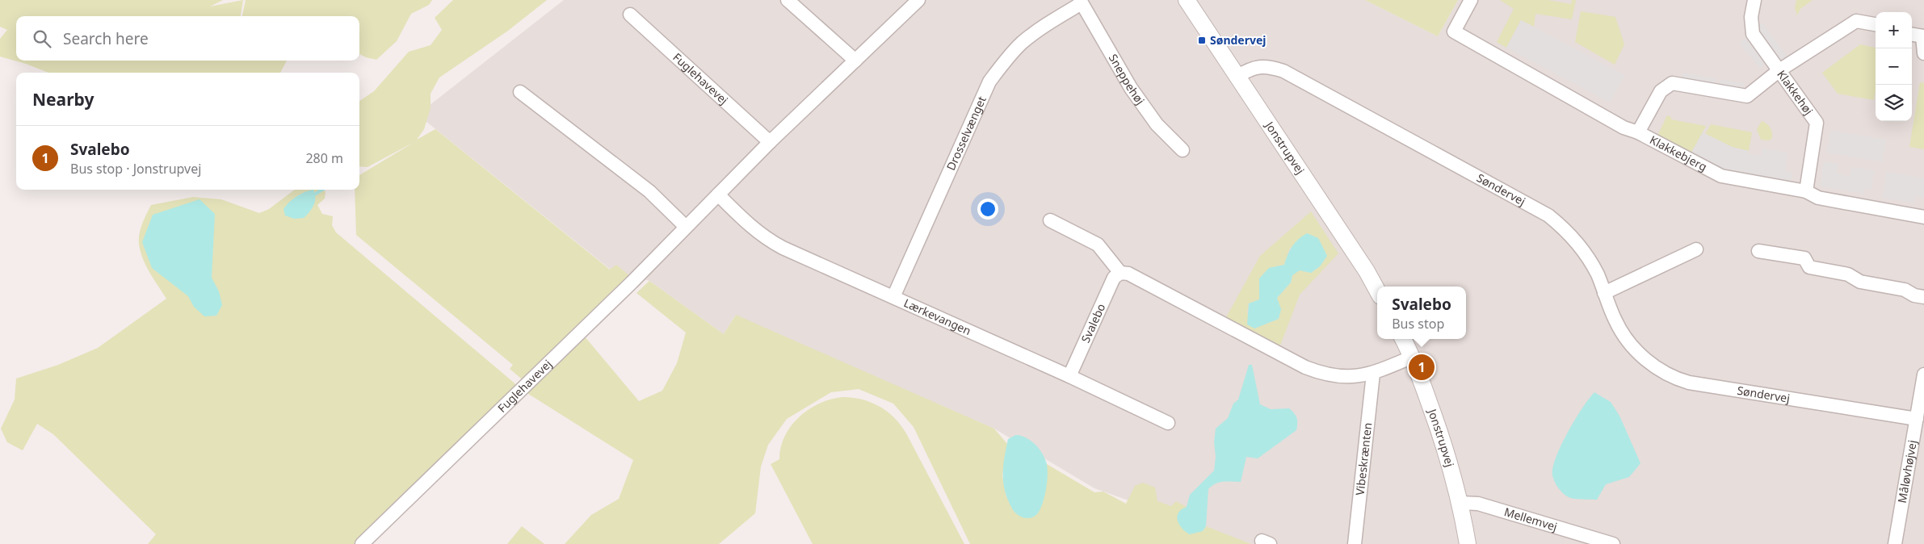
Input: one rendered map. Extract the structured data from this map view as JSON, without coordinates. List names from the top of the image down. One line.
{"streets":{"street":["Fuglehavevej","Sneppehøj","Klakkehøj","Drosselvænget","Jonstrupvej","Klakkebjerg","Søndervej","Lærkevangen","Svalebo","Vibeskrænten","Måløvhøjvej","Mellemvej"]},"crossings":[["Fuglehavevej","Lærkevangen"],["Sneppehøj","Drosselvænget"],["Klakkehøj","Klakkebjerg"],["Drosselvænget","Lærkevangen"],["Jonstrupvej","Søndervej"],["Jonstrupvej","Mellemvej"],["Søndervej","Måløvhøjvej"],["Lærkevangen","Svalebo"]],"places":{"transit":["Søndervej"]},"page":{"map_buttons":["+","−"],"search":"Search here","heading":"Nearby","list":[{"mark":"1","name":"Svalebo","note":"Bus stop · Jonstrupvej","value":"280 m"}],"popup":["Svalebo","Bus stop"],"pins":"1"}}
